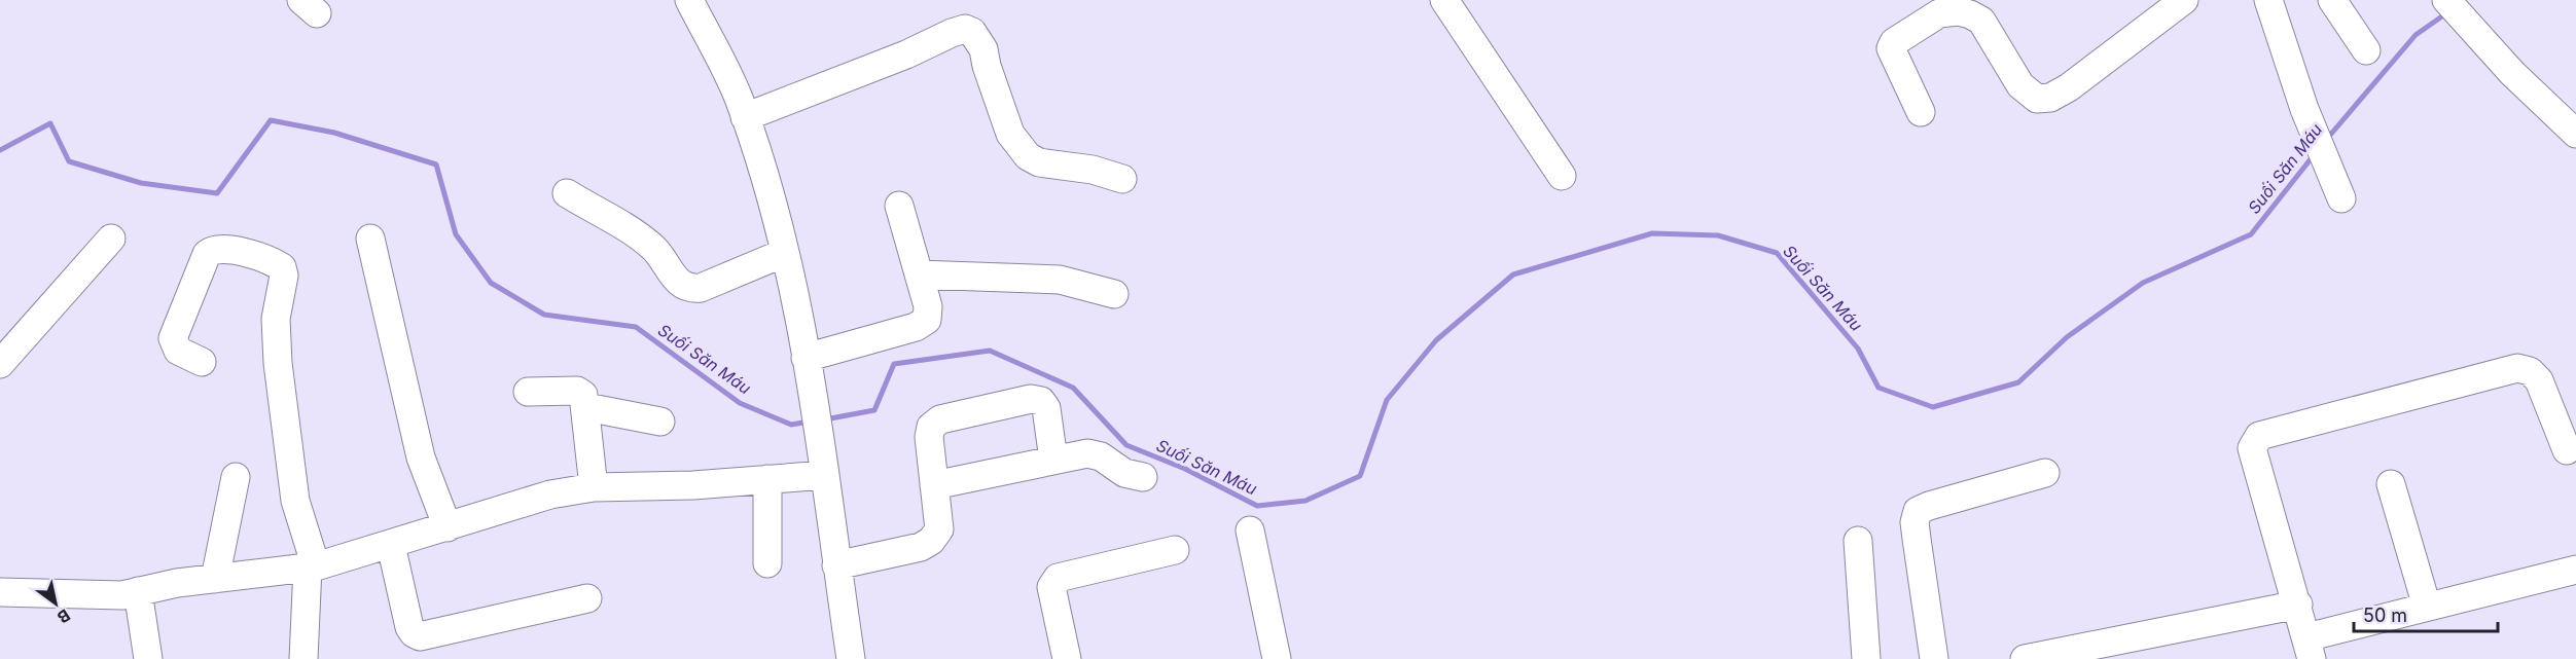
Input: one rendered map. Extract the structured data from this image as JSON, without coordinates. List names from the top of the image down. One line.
{"water":["Suối Săn Máu"],"scale_bar":"50 m","north":"bottom right"}
